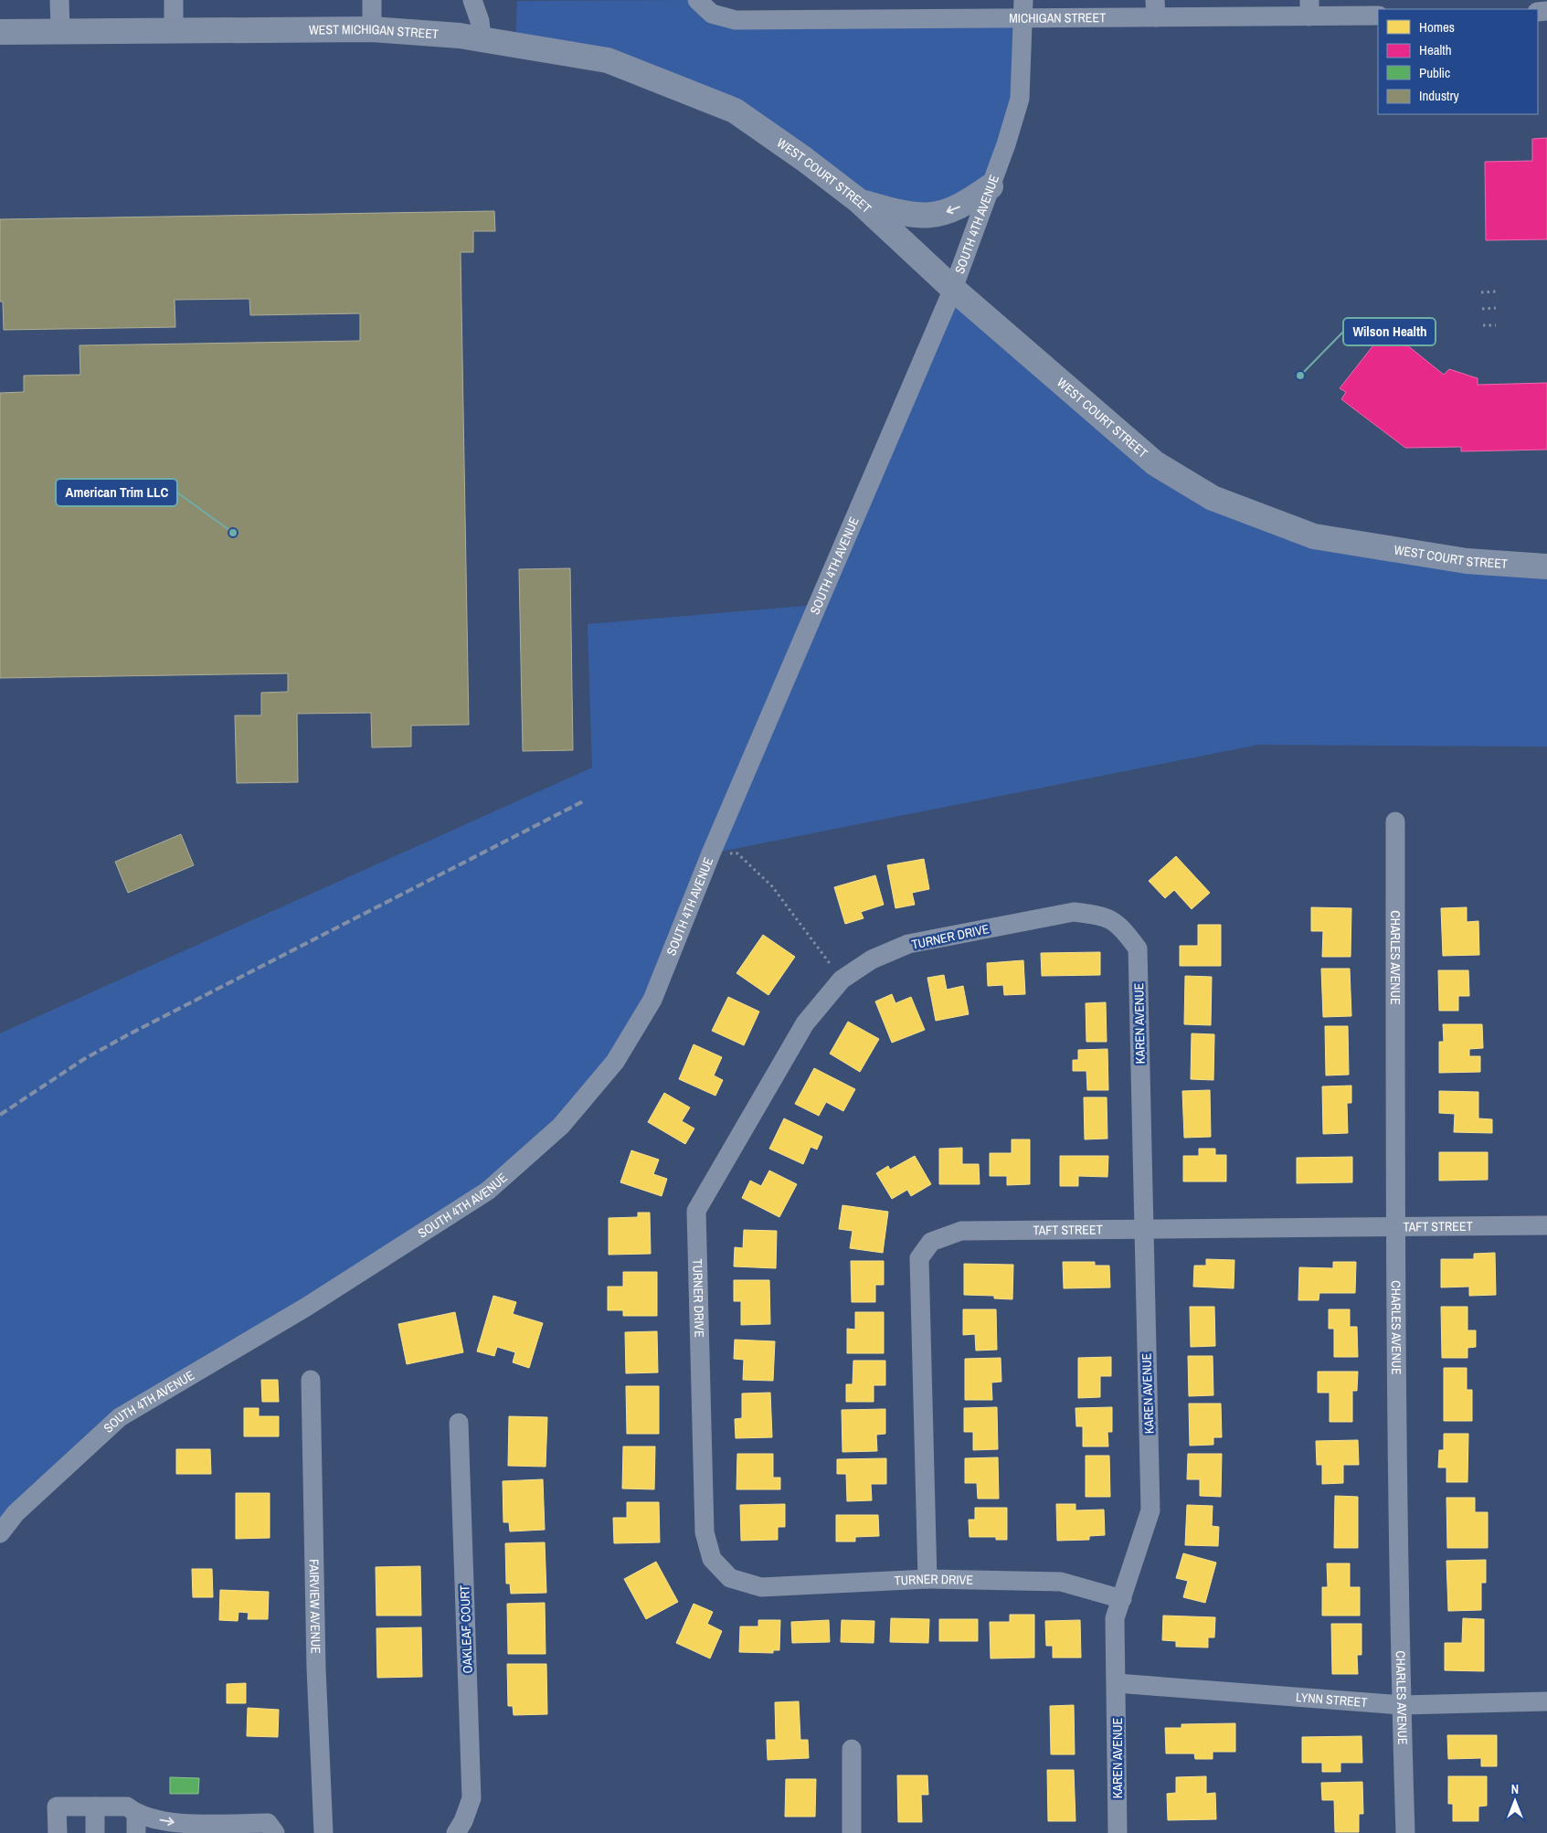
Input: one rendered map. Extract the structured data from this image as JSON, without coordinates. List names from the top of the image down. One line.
{"streets":{"main road":["WEST MICHIGAN STREET","WEST COURT STREET"],"street":["MICHIGAN STREET","SOUTH 4TH AVENUE","TURNER DRIVE","CHARLES AVENUE","KAREN AVENUE","TAFT STREET","FAIRVIEW AVENUE","OAKLEAF COURT","LYNN STREET"]},"crossings":[["MICHIGAN STREET","SOUTH 4TH AVENUE"],["WEST MICHIGAN STREET","WEST COURT STREET"],["WEST COURT STREET","SOUTH 4TH AVENUE"],["TURNER DRIVE","KAREN AVENUE"],["TURNER DRIVE","TAFT STREET"],["CHARLES AVENUE","TAFT STREET"],["CHARLES AVENUE","LYNN STREET"],["KAREN AVENUE","TAFT STREET"],["KAREN AVENUE","LYNN STREET"]],"places":["Wilson Health","American Trim LLC"],"legend":["Homes","Health","Public","Industry"],"north":"top"}
